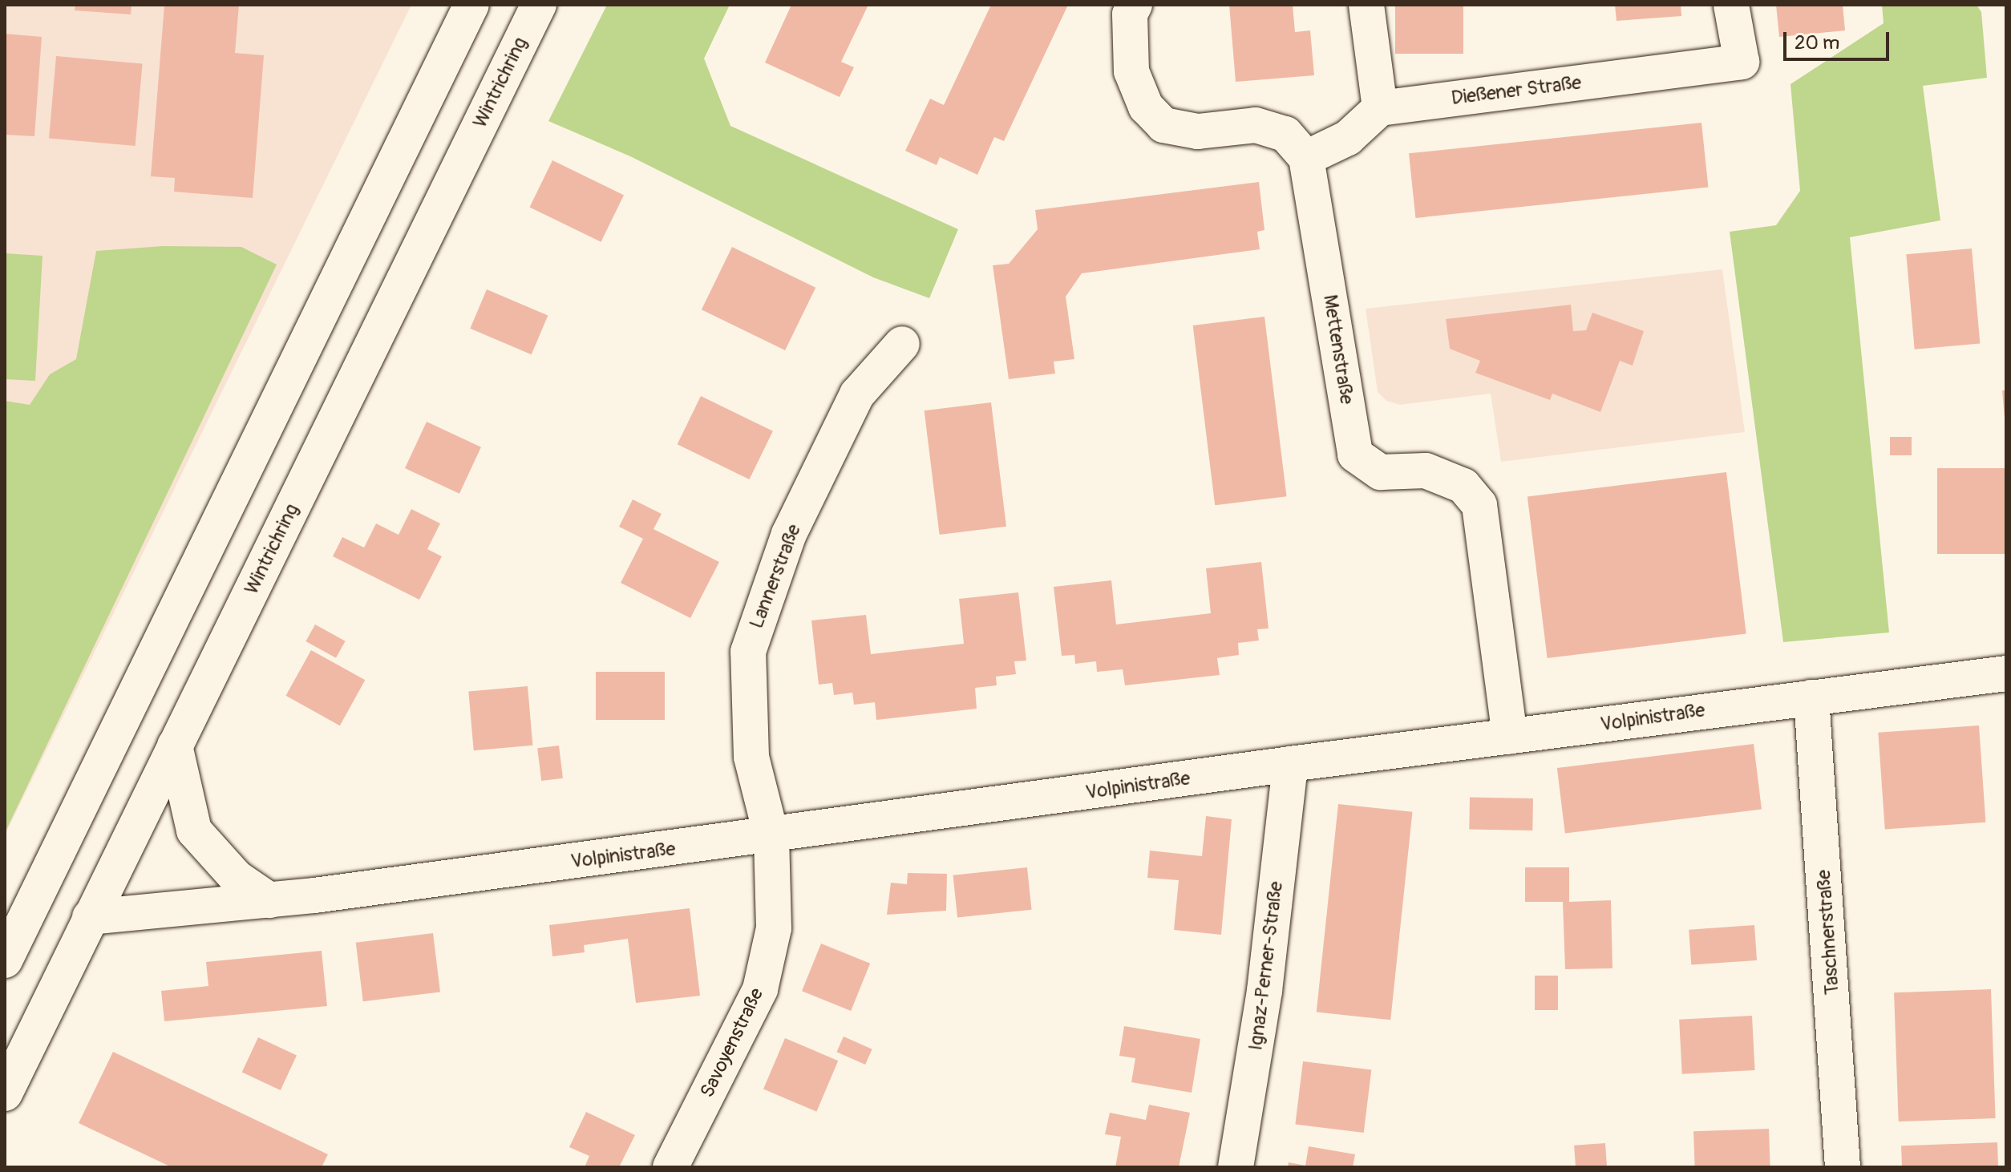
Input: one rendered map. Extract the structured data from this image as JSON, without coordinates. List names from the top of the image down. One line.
{"streets":{"street":["Wintrichring","Dießener Straße","Mettenstraße","Lannerstraße","Volpinistraße","Taschnerstraße","Ignaz-Perner-Straße","Savoyenstraße"]},"crossings":[["Wintrichring","Volpinistraße"],["Mettenstraße","Volpinistraße"],["Lannerstraße","Volpinistraße"],["Lannerstraße","Savoyenstraße"],["Volpinistraße","Taschnerstraße"],["Volpinistraße","Ignaz-Perner-Straße"],["Volpinistraße","Savoyenstraße"]],"scale_bar":"20 m"}
